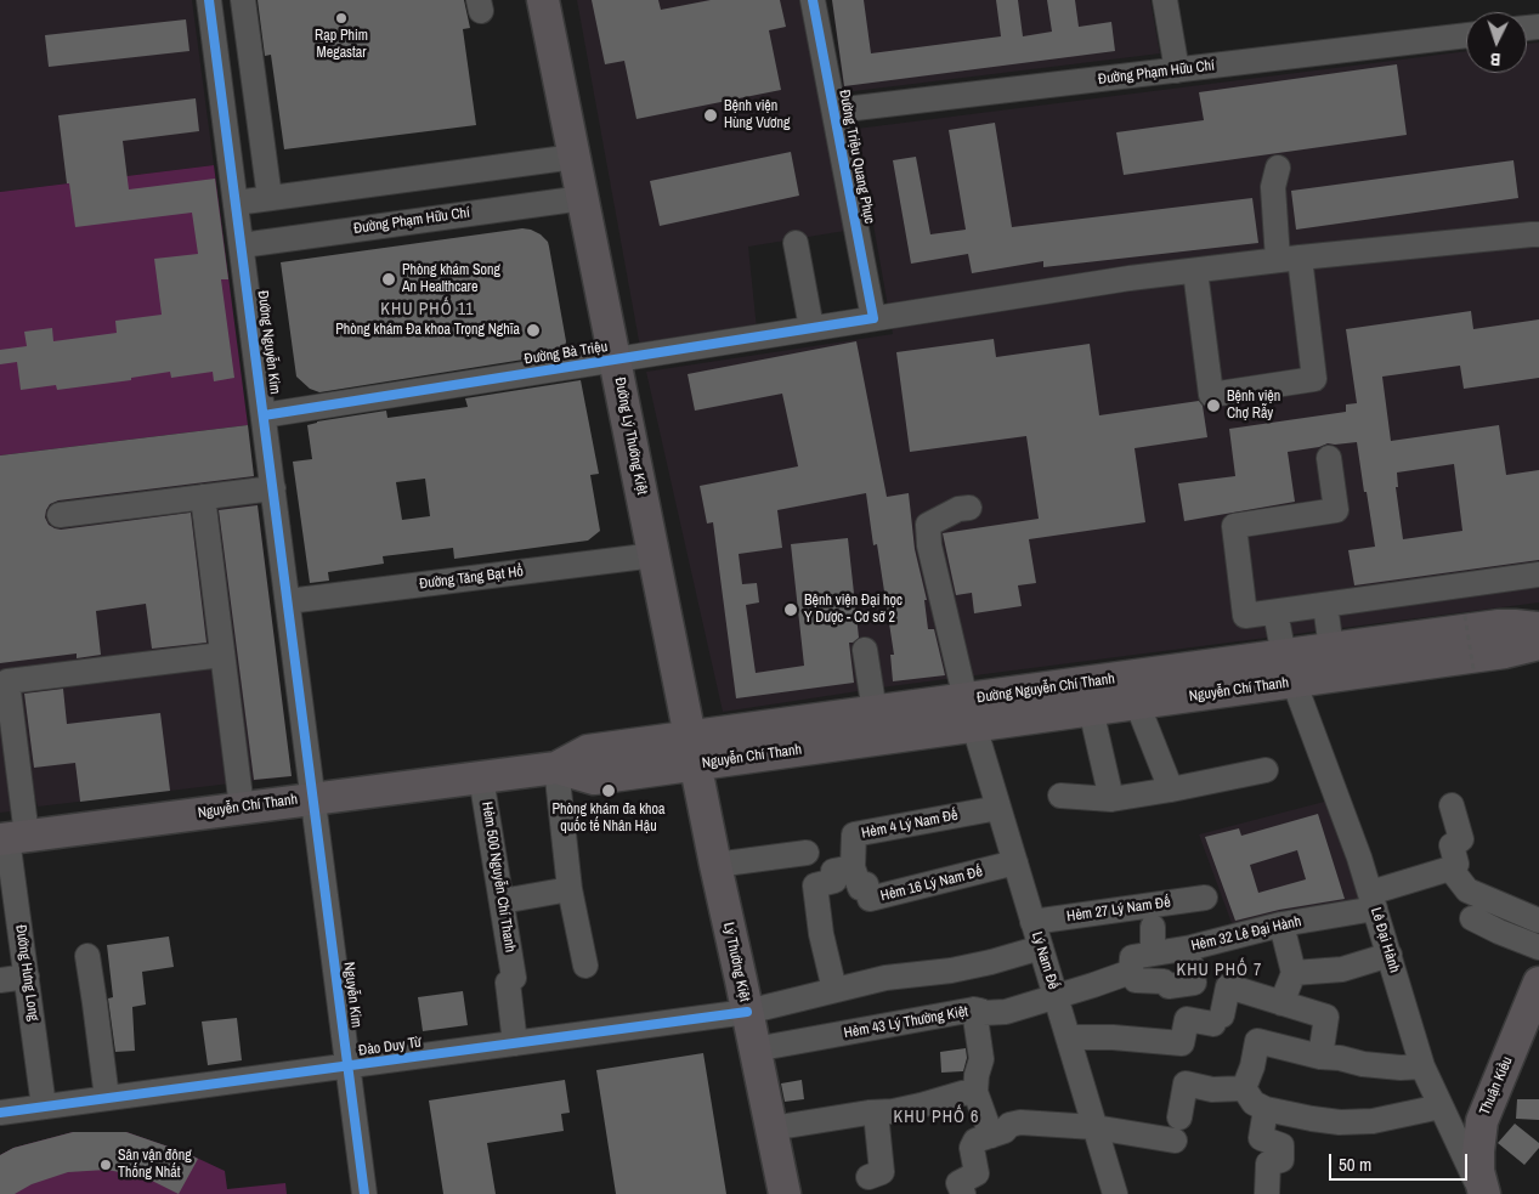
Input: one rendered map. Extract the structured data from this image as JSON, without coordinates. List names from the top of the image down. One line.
{"streets":{"main road":["Đường Lý Thường Kiệt","Đường Nguyễn Chí Thanh","Nguyễn Chí Thanh","Lý Thường Kiệt","Thuận Kiều"],"street":["Đường Phạm Hữu Chí","Đường Triệu Quang Phục","Đường Nguyễn Kim","Đường Bà Triệu","Đường Tăng Bạt Hổ","Hẻm 4 Lý Nam Đế","Hẻm 500 Nguyễn Chí Thanh","Hẻm 16 Lý Nam Đế","Hẻm 27 Lý Nam Đế","Hẻm 32 Lê Đại Hành","Lê Đại Hành","Lý Nam Đế","Đường Hưng Long","Nguyễn Kim","Hẻm 43 Lý Thường Kiệt","Đào Duy Từ"]},"crossings":[["Đường Phạm Hữu Chí","Đường Triệu Quang Phục"],["Đường Phạm Hữu Chí","Đường Nguyễn Kim"],["Đường Phạm Hữu Chí","Đường Lý Thường Kiệt"],["Đường Triệu Quang Phục","Đường Bà Triệu"],["Đường Nguyễn Kim","Đường Bà Triệu"],["Đường Nguyễn Kim","Đường Tăng Bạt Hổ"],["Đường Nguyễn Kim","Nguyễn Chí Thanh"],["Đường Nguyễn Kim","Nguyễn Kim"],["Đường Bà Triệu","Đường Lý Thường Kiệt"],["Đường Lý Thường Kiệt","Đường Tăng Bạt Hổ"],["Đường Lý Thường Kiệt","Đường Nguyễn Chí Thanh"],["Đường Lý Thường Kiệt","Nguyễn Chí Thanh"],["Đường Lý Thường Kiệt","Lý Thường Kiệt"],["Đường Nguyễn Chí Thanh","Nguyễn Chí Thanh"],["Đường Nguyễn Chí Thanh","Lê Đại Hành"],["Đường Nguyễn Chí Thanh","Lý Nam Đế"],["Đường Nguyễn Chí Thanh","Lý Thường Kiệt"],["Nguyễn Chí Thanh","Hẻm 500 Nguyễn Chí Thanh"],["Nguyễn Chí Thanh","Lê Đại Hành"],["Nguyễn Chí Thanh","Lý Nam Đế"],["Nguyễn Chí Thanh","Lý Thường Kiệt"],["Nguyễn Chí Thanh","Đường Hưng Long"],["Nguyễn Chí Thanh","Nguyễn Kim"],["Hẻm 4 Lý Nam Đế","Hẻm 16 Lý Nam Đế"],["Hẻm 4 Lý Nam Đế","Lý Nam Đế"],["Hẻm 500 Nguyễn Chí Thanh","Đào Duy Từ"],["Hẻm 16 Lý Nam Đế","Lý Nam Đế"],["Hẻm 27 Lý Nam Đế","Lý Nam Đế"],["Hẻm 32 Lê Đại Hành","Lê Đại Hành"],["Hẻm 32 Lê Đại Hành","Hẻm 43 Lý Thường Kiệt"],["Lê Đại Hành","Thuận Kiều"],["Lý Nam Đế","Hẻm 43 Lý Thường Kiệt"],["Lý Nam Đế","Đào Duy Từ"],["Lý Thường Kiệt","Hẻm 43 Lý Thường Kiệt"],["Lý Thường Kiệt","Đào Duy Từ"],["Đường Hưng Long","Đào Duy Từ"],["Nguyễn Kim","Đào Duy Từ"]],"districts":["KHU PHỐ 11","KHU PHỐ 7","KHU PHỐ 6"],"places":["Rạp Phim Megastar","Bệnh viện Hùng Vương","Phòng khám Song An Healthcare","Phòng khám Đa khoa Trọng Nghĩa","Bệnh viện Chợ Rẫy","Bệnh viện Đại học Y Dược - Cơ sở 2","Phòng khám đa khoa quốc tế Nhân Hậu","Sân vận động Thống Nhất"],"scale_bar":"50 m","north":"bottom"}
